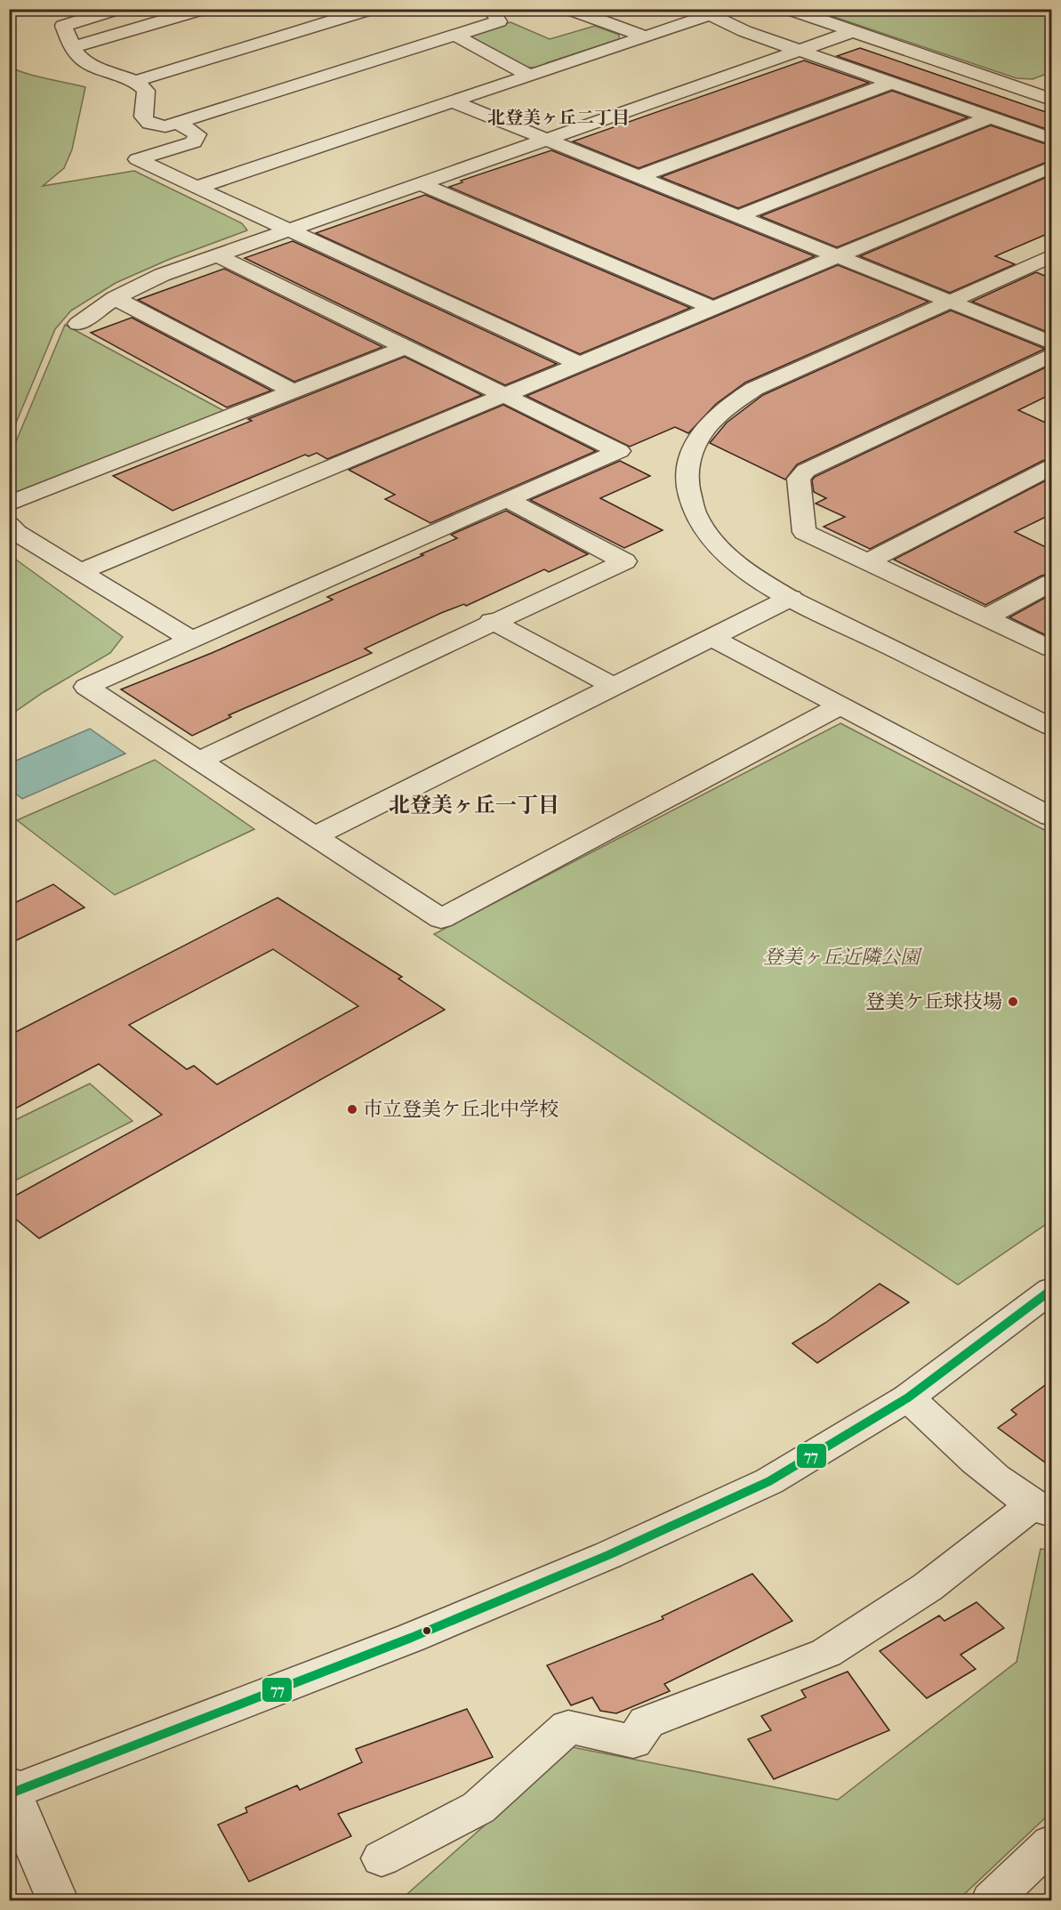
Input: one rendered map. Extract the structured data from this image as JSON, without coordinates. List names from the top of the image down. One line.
{"districts":["北登美ヶ丘二丁目","北登美ヶ丘一丁目"],"parks":["登美ヶ丘近隣公園"],"places":["登美ケ丘球技場","市立登美ケ丘北中学校"],"lines":["transit line 77"]}
